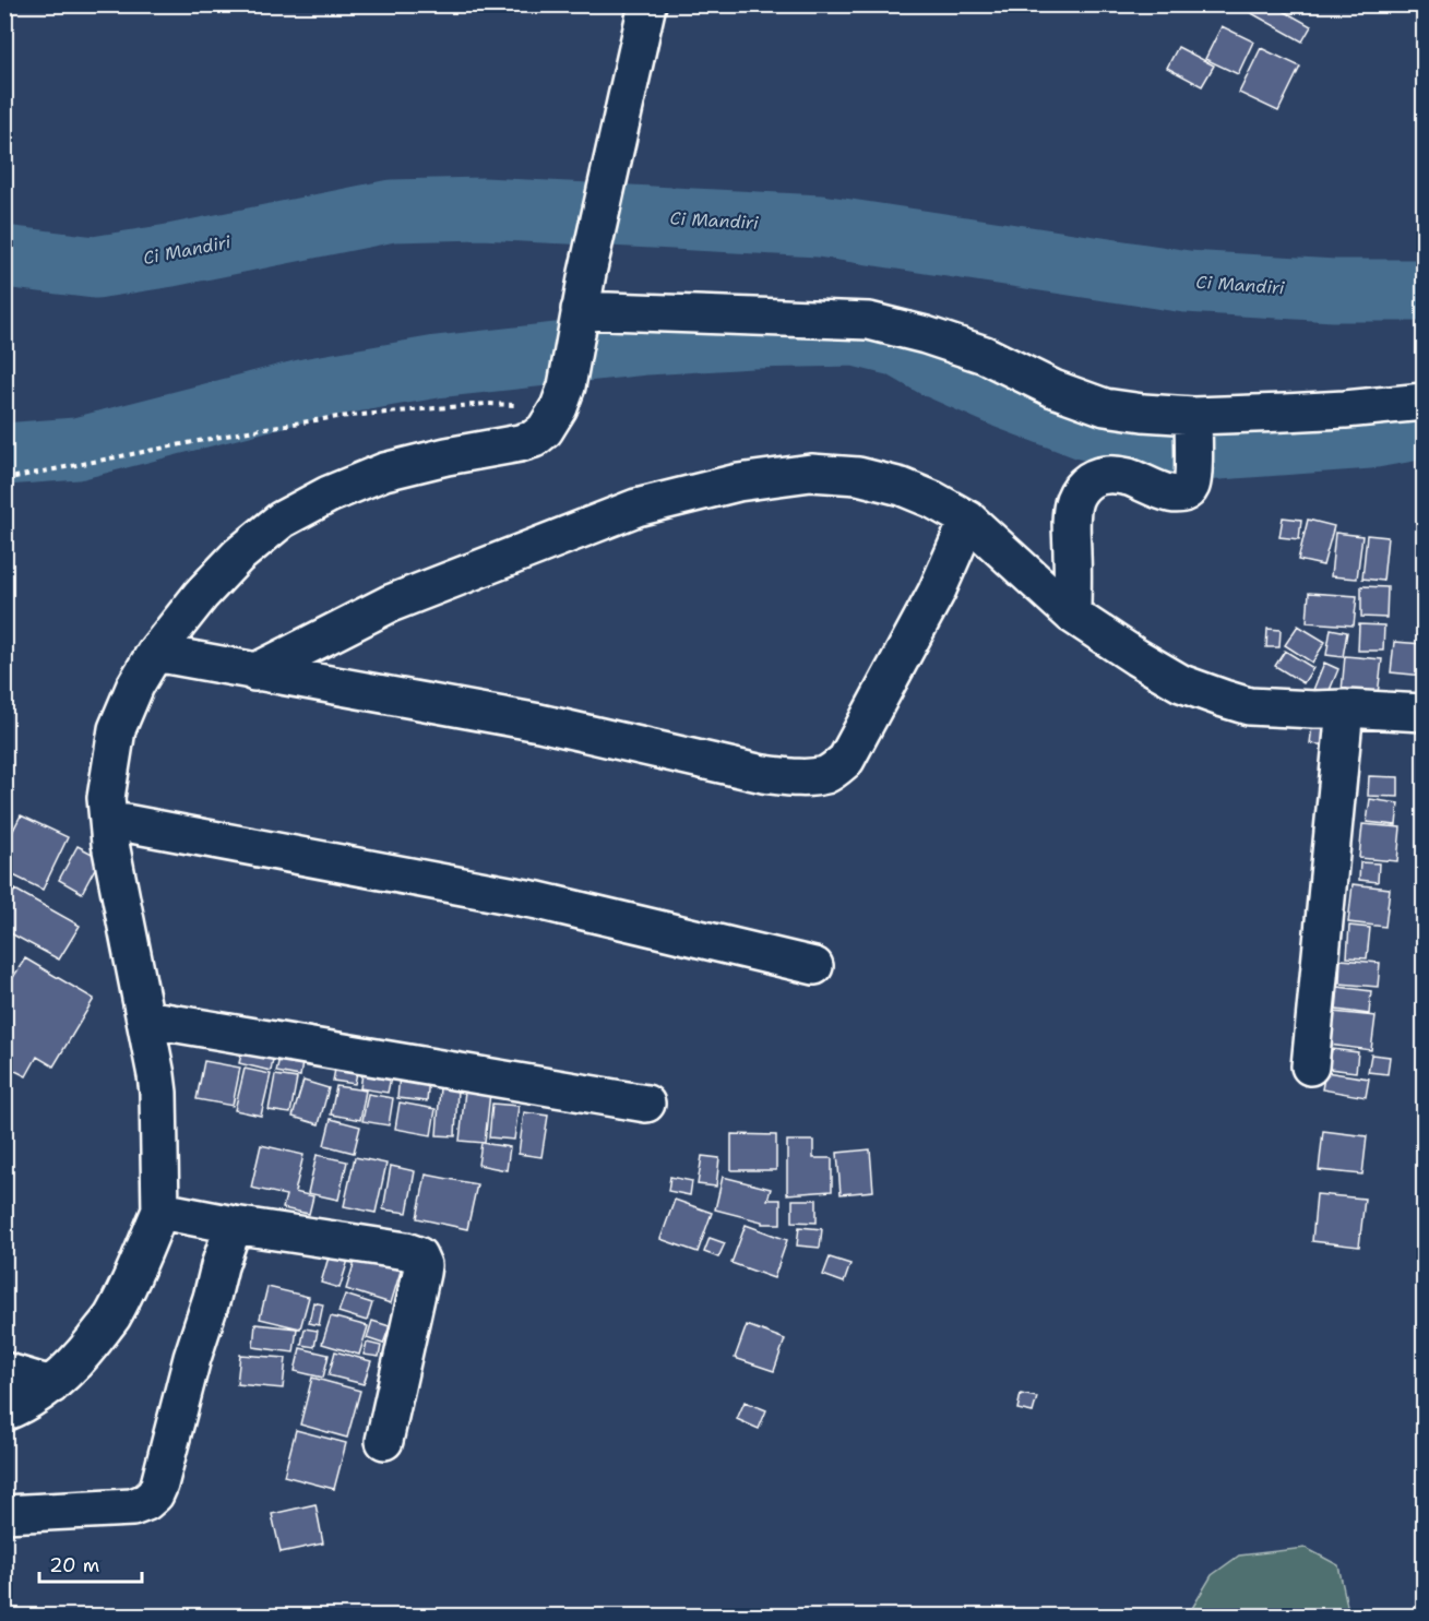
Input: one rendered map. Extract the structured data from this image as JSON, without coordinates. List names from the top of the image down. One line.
{"water":["Ci Mandiri"],"scale_bar":"20 m"}
